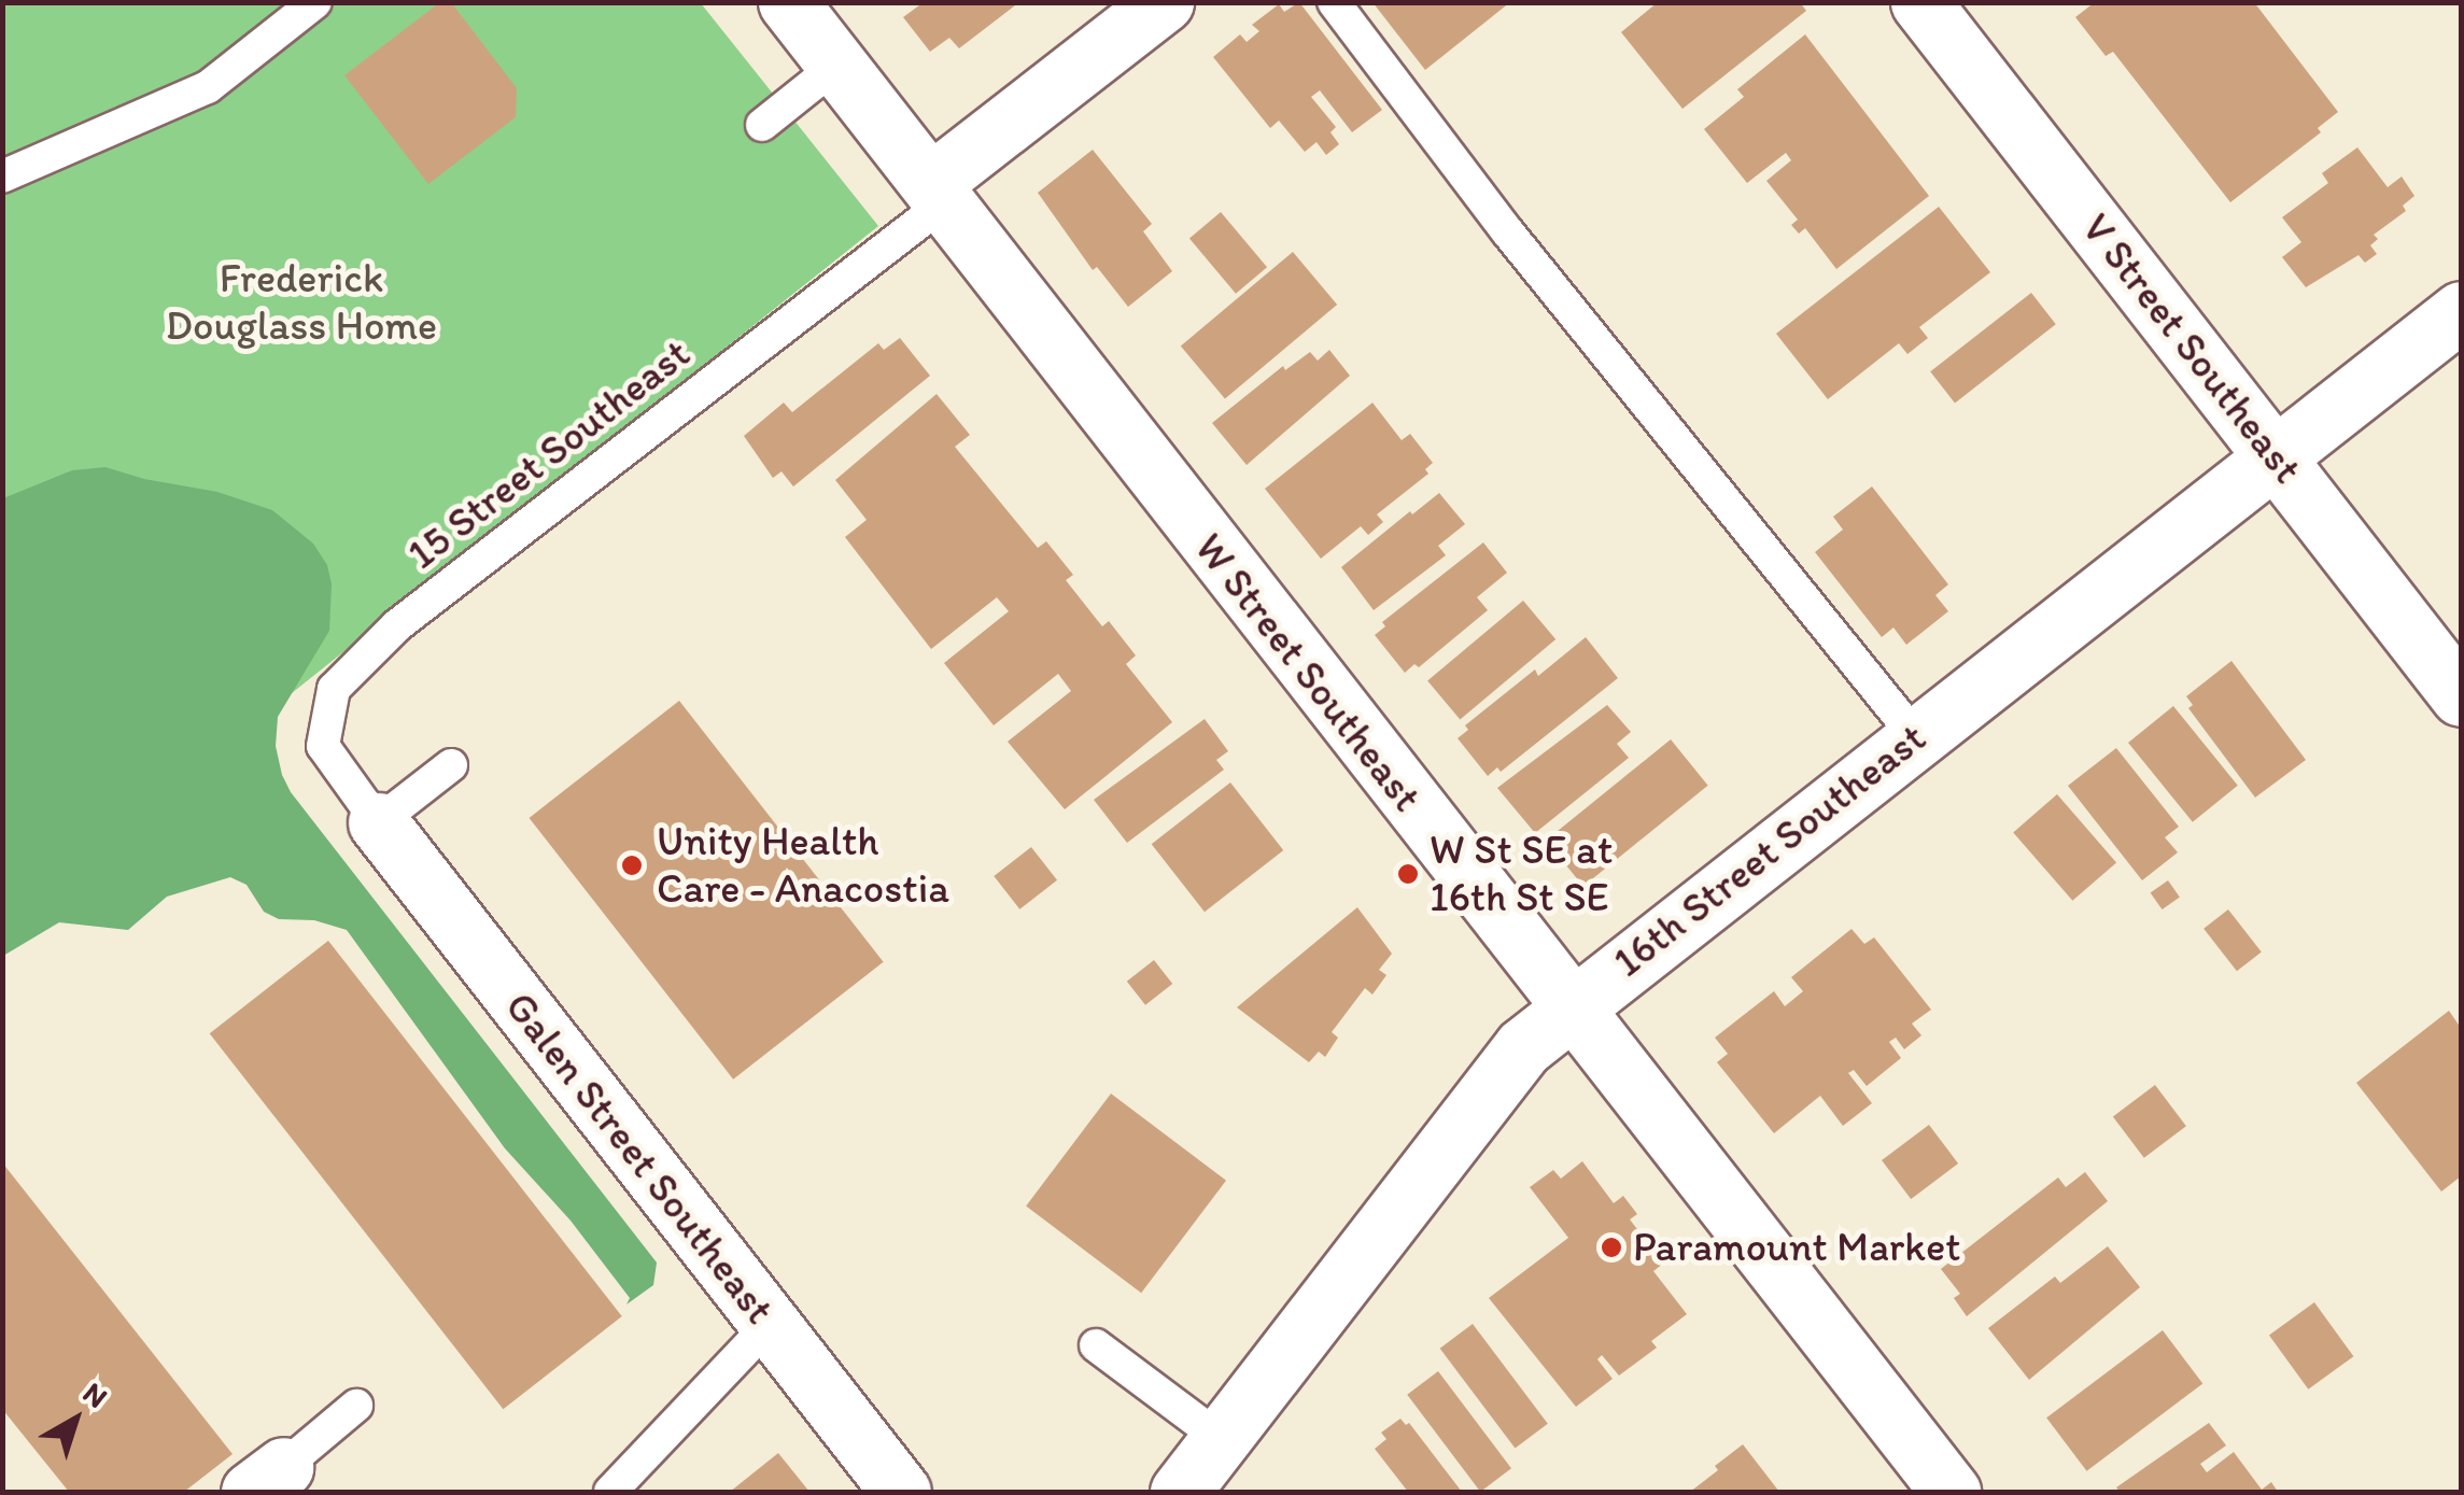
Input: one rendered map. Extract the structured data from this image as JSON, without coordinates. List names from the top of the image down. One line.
{"streets":{"street":["V Street Southeast","W Street Southeast","16th Street Southeast","Galen Street Southeast"],"lane":["15 Street Southeast"]},"crossings":[["V Street Southeast","16th Street Southeast"],["15 Street Southeast","W Street Southeast"],["15 Street Southeast","Galen Street Southeast"],["W Street Southeast","16th Street Southeast"]],"parks":["Frederick Douglass Home"],"places":["Unity Health Care - Anacostia","W St SE at 16th St SE","Paramount Market"],"north":"top right"}
